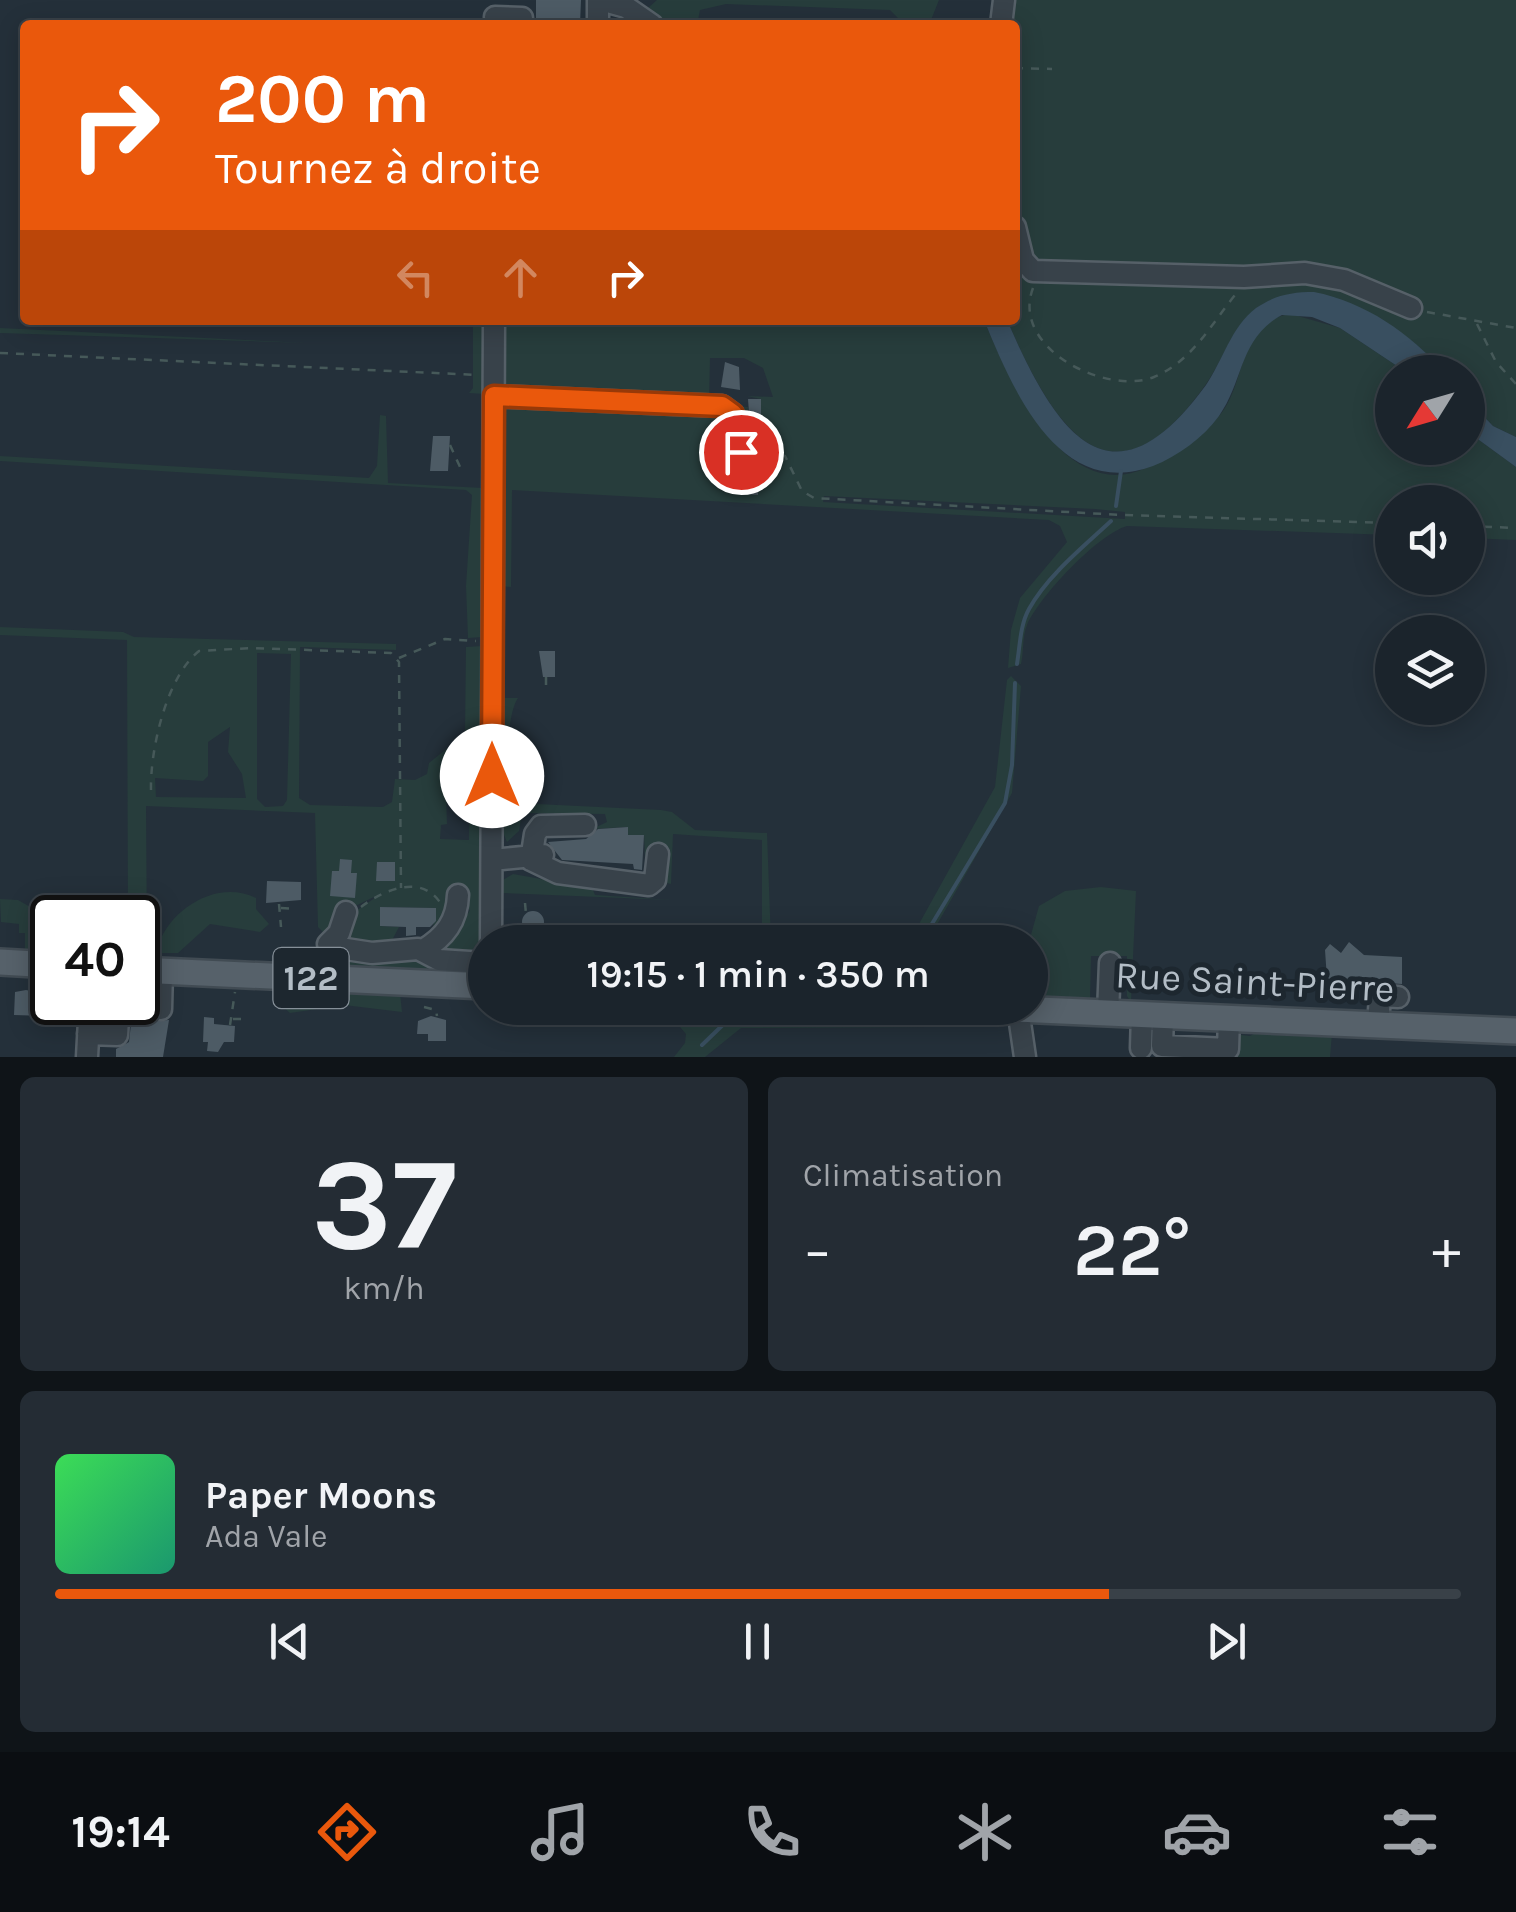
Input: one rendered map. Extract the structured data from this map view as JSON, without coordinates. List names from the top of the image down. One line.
{"streets":{"main road":["122","Rue Saint-Pierre"]},"north":"bottom left","page":{"turn":["200 m","Tournez à droite"],"limit":"40","trip":"19:15 · 1 min · 350 m","tile":[["37","km/h"],"Climatisation"],"heat":["−","22°","+"],"song":["Paper Moons","Ada Vale"],"tabs":"19:14"}}
